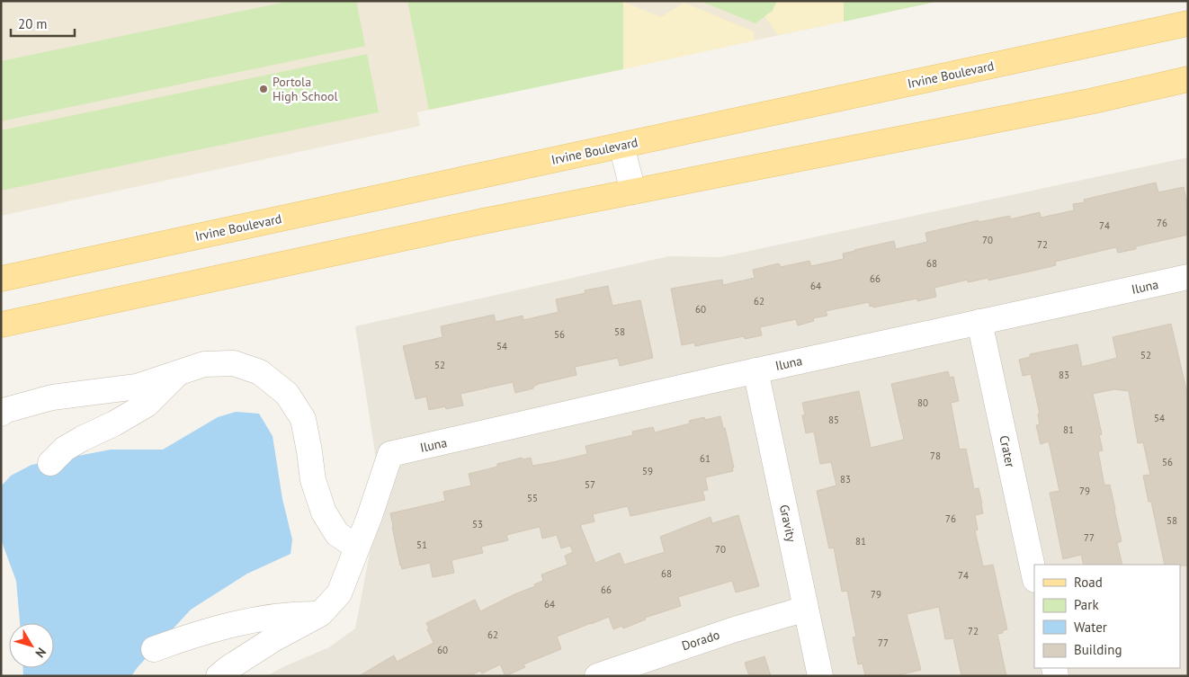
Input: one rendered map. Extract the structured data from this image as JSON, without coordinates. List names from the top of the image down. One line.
{"streets":{"main road":["Irvine Boulevard"],"street":["Iluna","Crater","Gravity","Dorado"]},"crossings":[["Iluna","Crater"],["Iluna","Gravity"],["Gravity","Dorado"]],"places":["Portola High School"],"house_numbers":["76","74","70","72","68","66","64","62","60","58","56","54","52","52","83","80","54","85","81","78","61","56","59","83","57","79","55","76","58","53","77","81","51","70","68","74","66","79","64","72","62","77","60"],"legend":["Road","Park","Water","Building"],"scale_bar":"20 m","north":"bottom right"}
